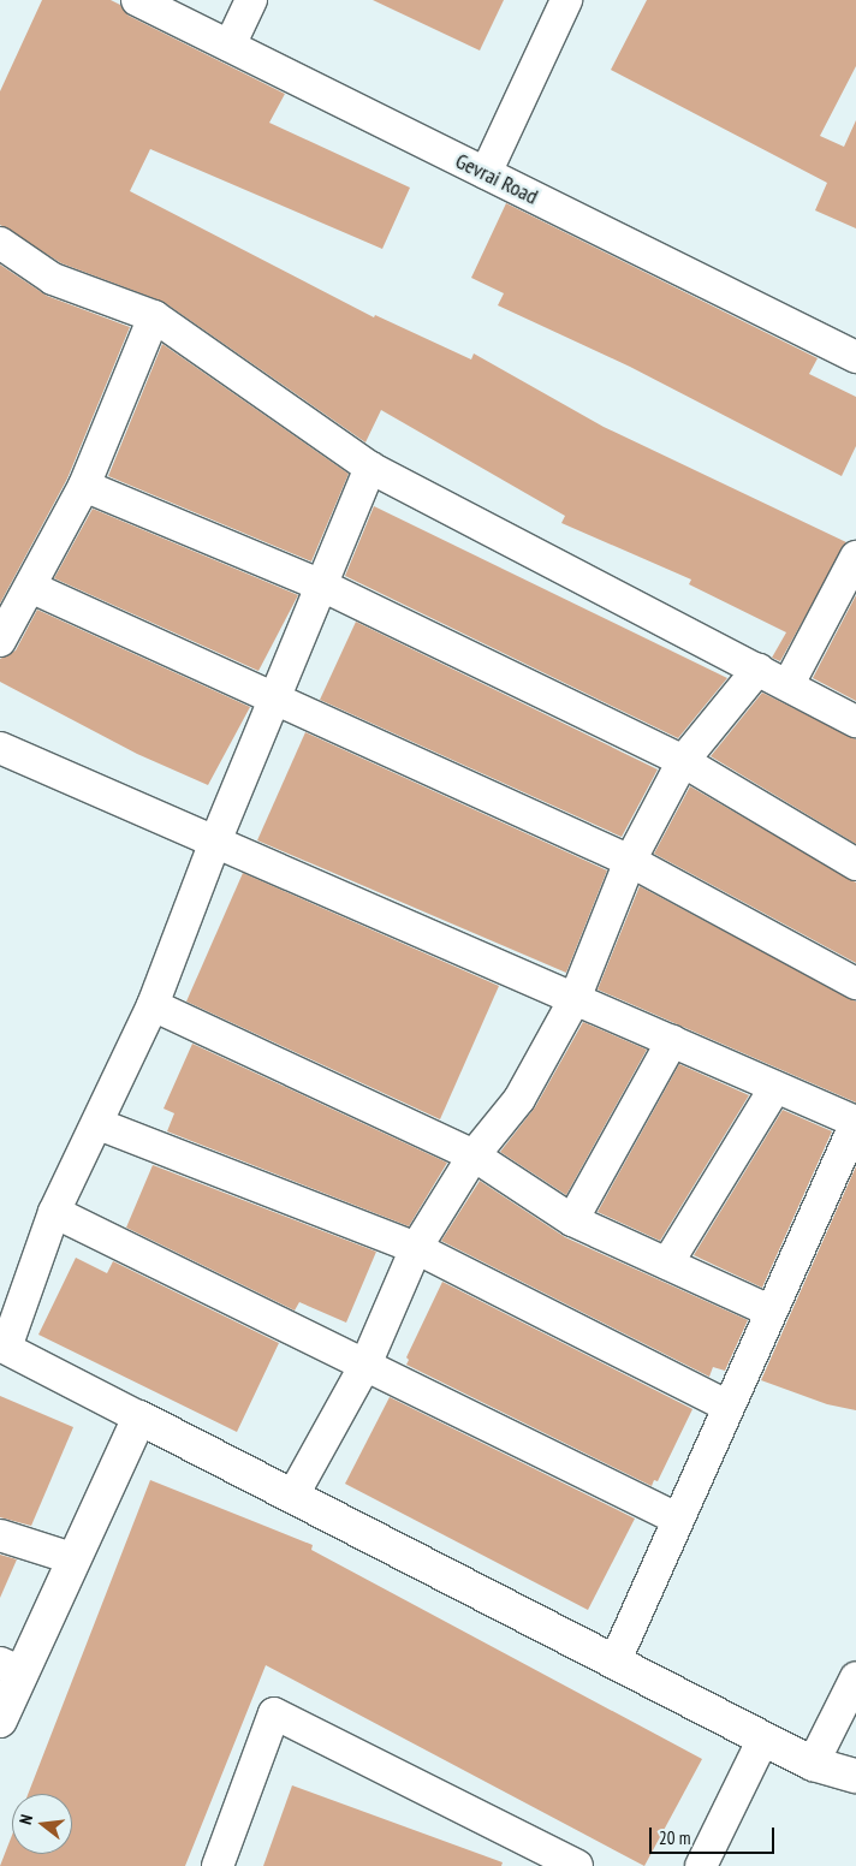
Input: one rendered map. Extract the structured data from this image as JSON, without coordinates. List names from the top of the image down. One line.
{"streets":{"street":["Gevrai Road"]},"scale_bar":"20 m","north":"left"}
